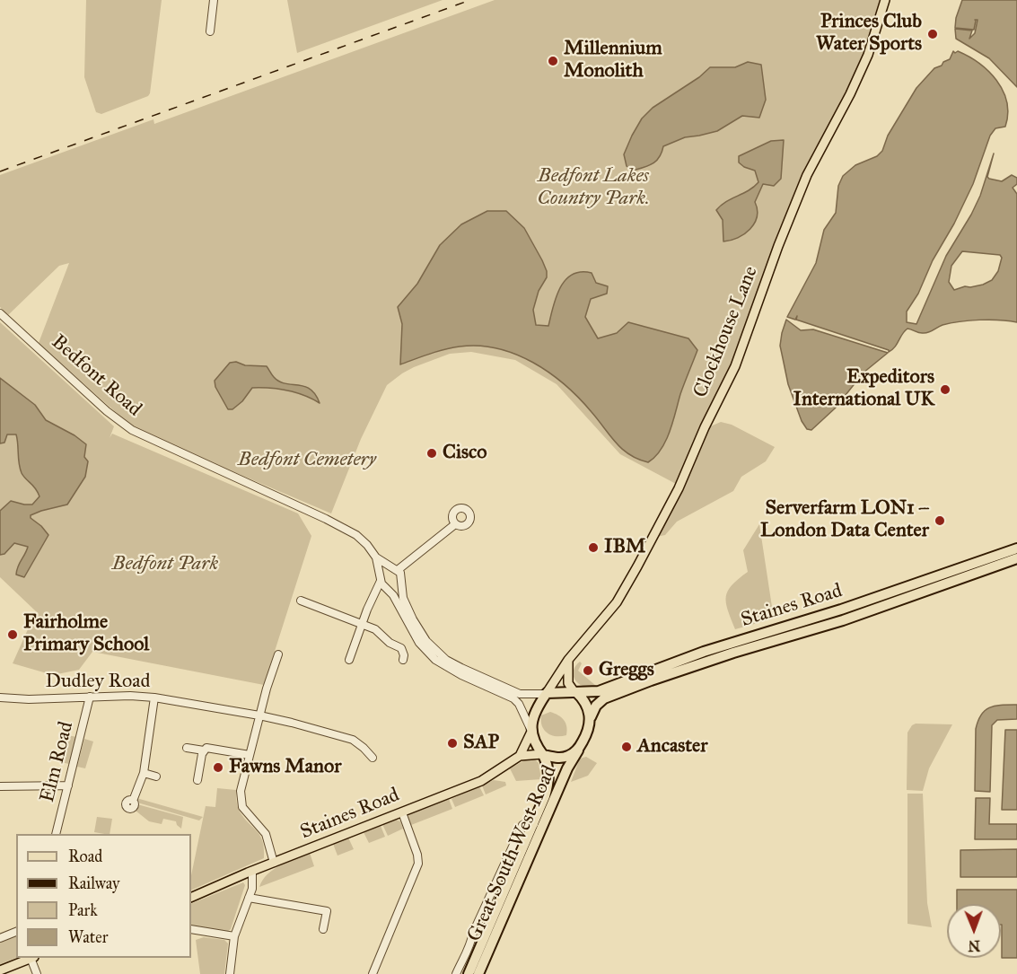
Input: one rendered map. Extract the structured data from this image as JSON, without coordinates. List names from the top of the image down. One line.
{"streets":{"highway":["Staines Road","Great South West Road"],"main road":["Clockhouse Lane"],"street":["Bedfont Road","Dudley Road","Elm Road"]},"crossings":[["Clockhouse Lane","Staines Road"],["Clockhouse Lane","Great South West Road"],["Staines Road","Great South West Road"],["Dudley Road","Elm Road"]],"parks":["Bedfont Lakes Country Park.","Bedfont Cemetery","Bedfont Park"],"places":["Princes Club Water Sports","Millennium Monolith","Expeditors International UK","Cisco","Serverfarm LON1 – London Data Center","IBM","Fairholme Primary School","Greggs","SAP","Ancaster","Fawns Manor"],"legend":["Road","Railway","Park","Water"],"north":"bottom"}
